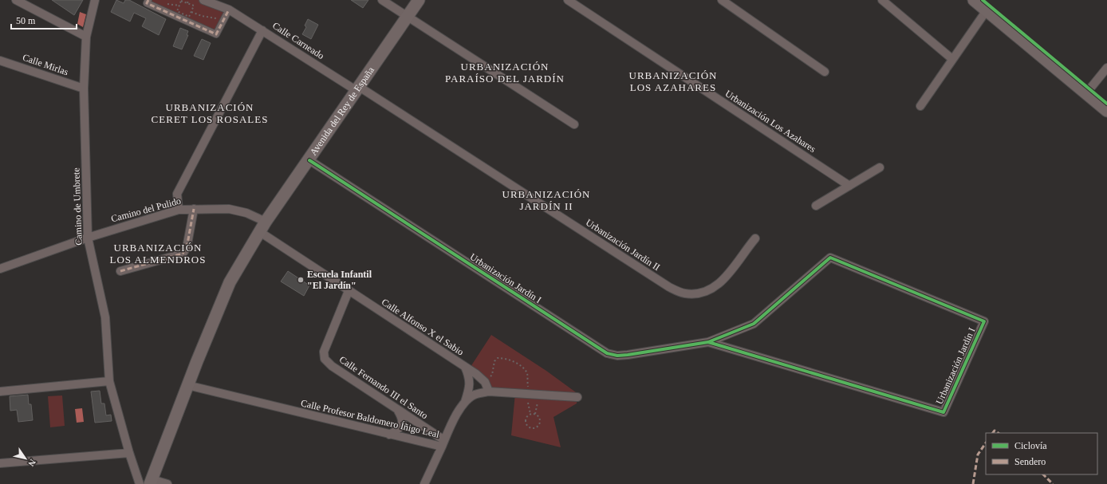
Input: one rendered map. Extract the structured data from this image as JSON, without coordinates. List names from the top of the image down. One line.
{"streets":{"main road":["Avenida del Rey de España"],"street":["Calle Carneado","Calle Mirlas","Urbanización Los Azahares","Camino de Umbrete","Camino del Pulido","Urbanización Jardín II","Urbanización Jardín I","Calle Alfonso X el Sabio","Calle Fernando III el Santo","Calle Profesor Baldomero Íñigo Leal"]},"crossings":[["Calle Carneado","Avenida del Rey de España"],["Calle Carneado","Urbanización Jardín II"],["Calle Mirlas","Camino de Umbrete"],["Avenida del Rey de España","Camino del Pulido"],["Avenida del Rey de España","Urbanización Jardín II"],["Avenida del Rey de España","Urbanización Jardín I"],["Avenida del Rey de España","Calle Alfonso X el Sabio"],["Avenida del Rey de España","Calle Profesor Baldomero Íñigo Leal"],["Camino de Umbrete","Camino del Pulido"],["Camino del Pulido","Calle Alfonso X el Sabio"],["Calle Alfonso X el Sabio","Calle Fernando III el Santo"],["Calle Alfonso X el Sabio","Calle Profesor Baldomero Íñigo Leal"],["Calle Fernando III el Santo","Calle Profesor Baldomero Íñigo Leal"]],"districts":["URBANIZACIÓN PARAÍSO DEL JARDÍN","URBANIZACIÓN LOS AZAHARES","URBANIZACIÓN CERET LOS ROSALES","URBANIZACIÓN JARDÍN II","URBANIZACIÓN LOS ALMENDROS"],"places":["Escuela Infantil \"El Jardín\""],"legend":["Ciclovía","Sendero"],"scale_bar":"50 m","north":"bottom right"}
